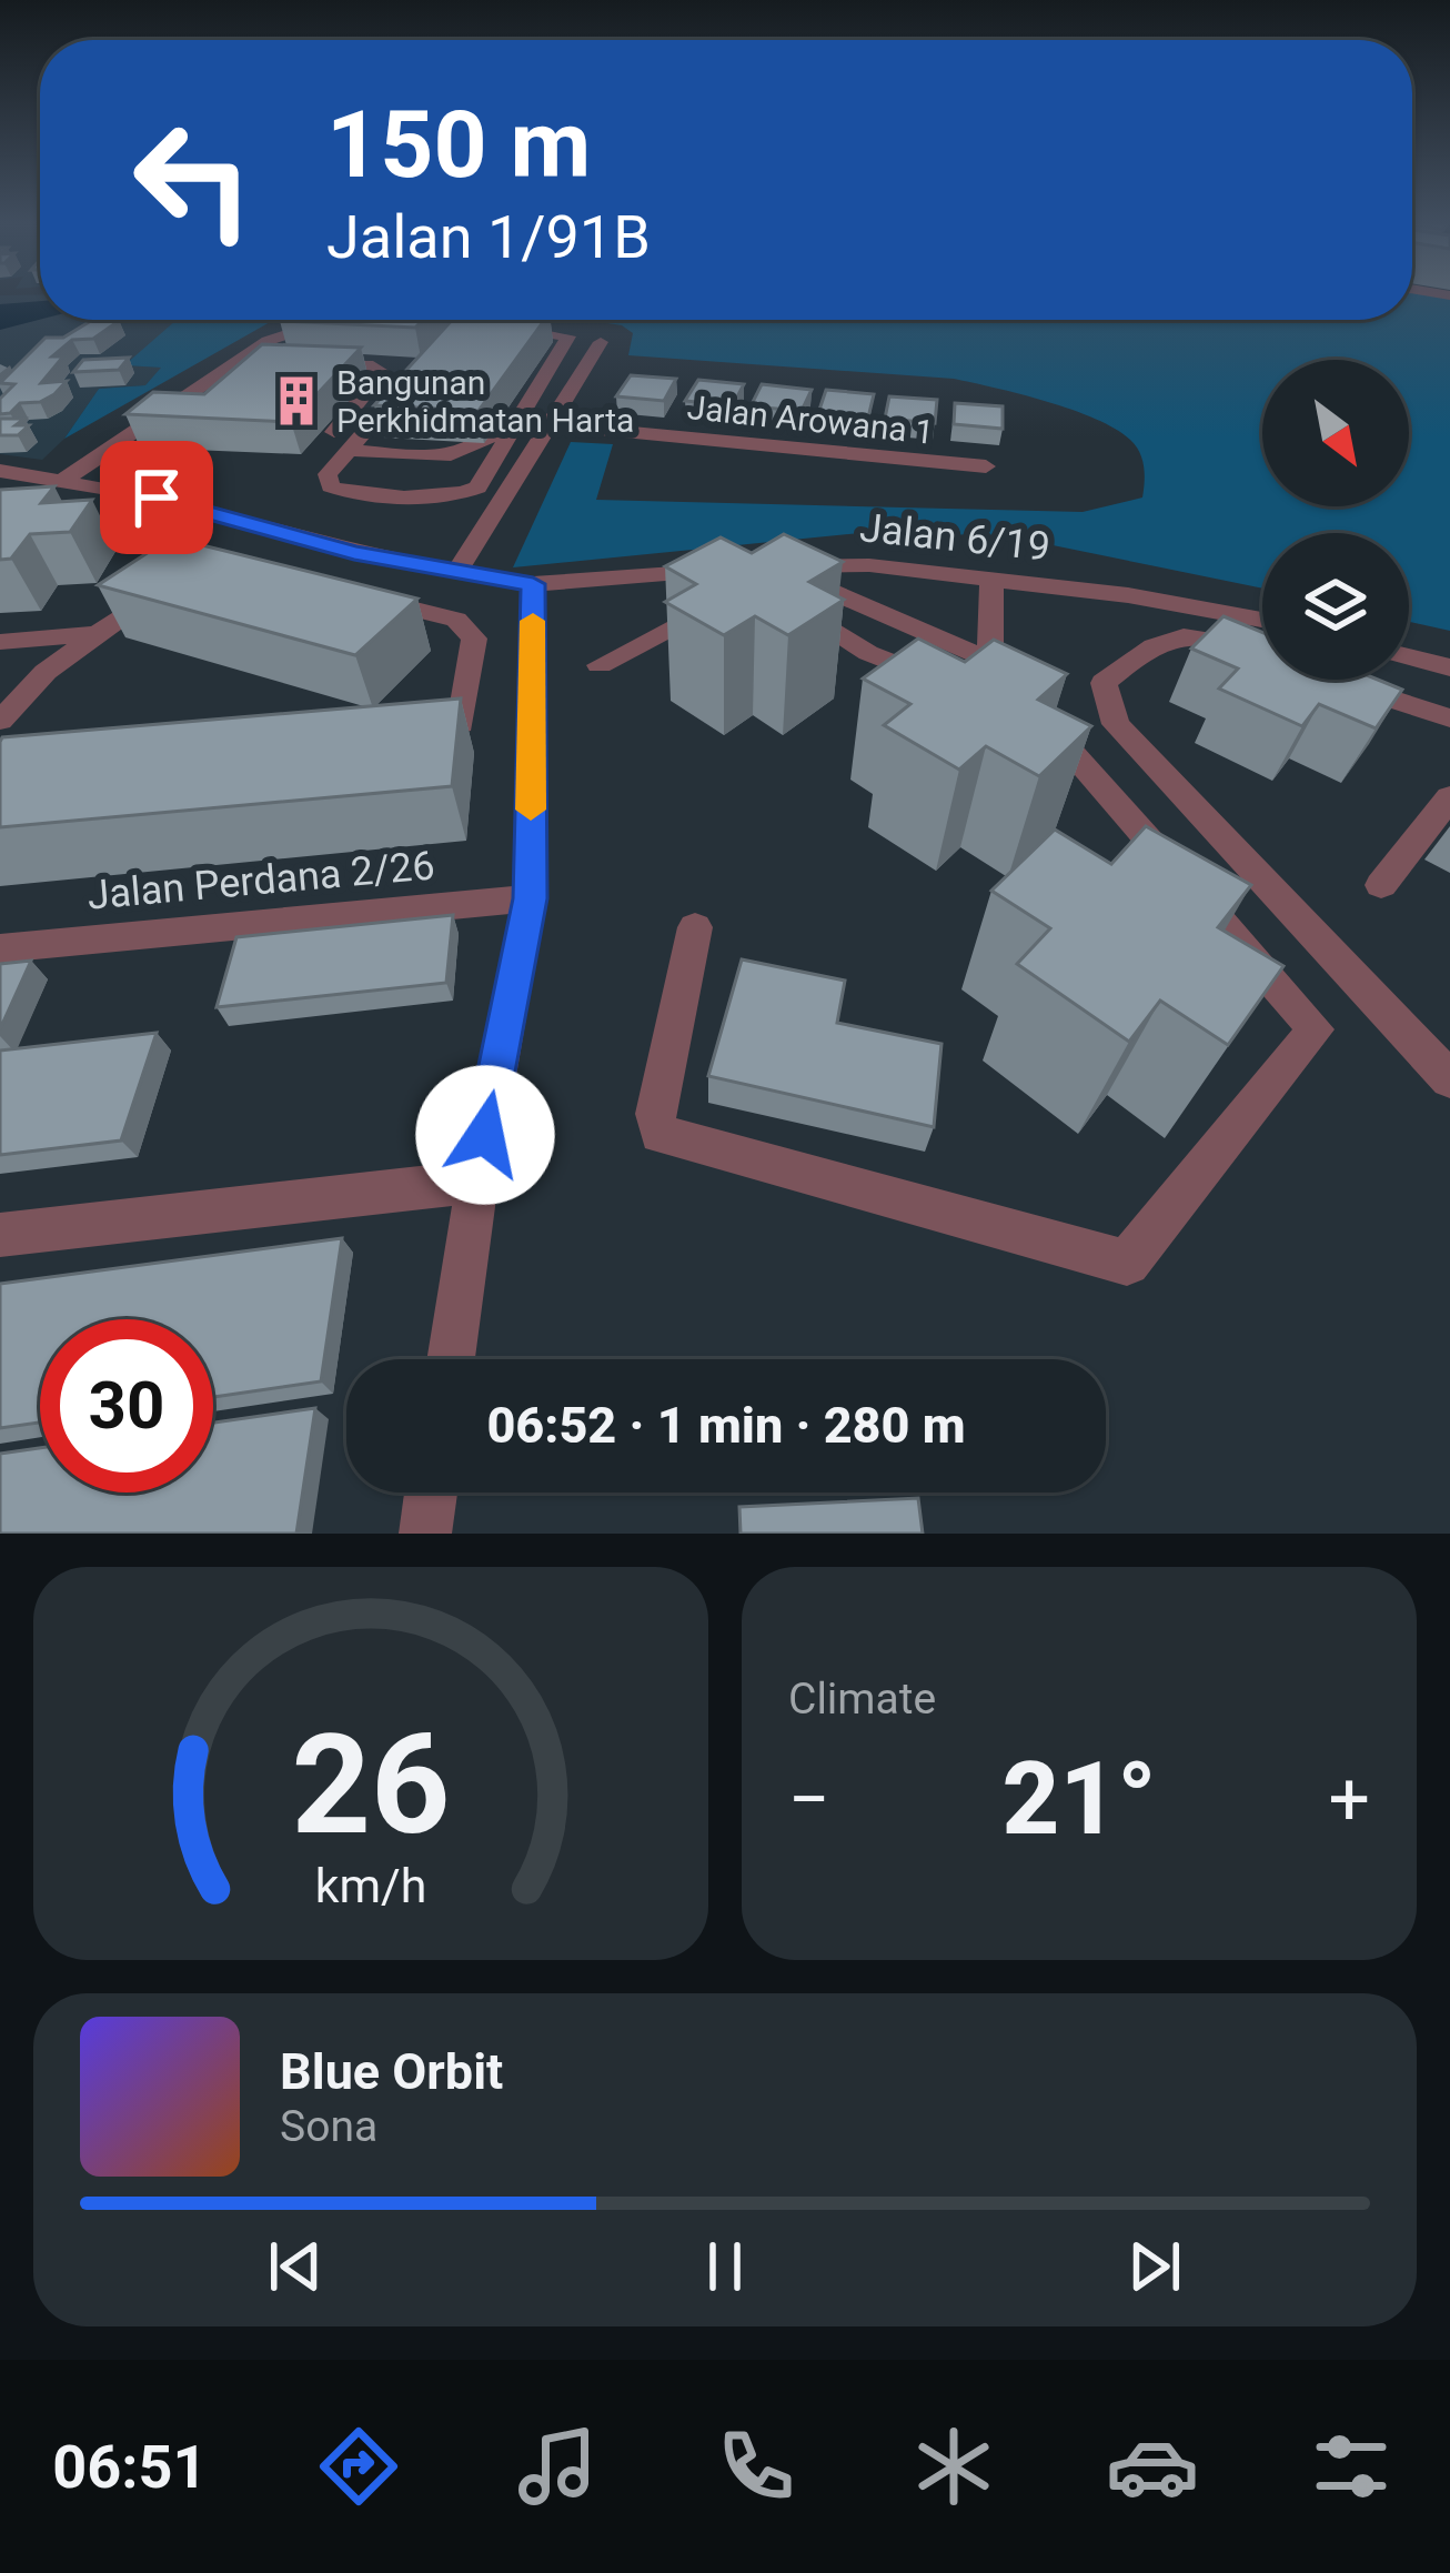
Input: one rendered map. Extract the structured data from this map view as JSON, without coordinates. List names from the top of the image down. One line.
{"streets":{"street":["Jalan Arowana 1","Jalan 6/19","Jalan Perdana 2/26"]},"places":{"building":["Bangunan Perkhidmatan Harta"]},"north":"bottom right","page":{"turn":["150 m","Jalan 1/91B"],"limit":"30","trip":"06:52 · 1 min · 280 m","tile":"Climate","heat":["−","21°","+"],"song":["Blue Orbit","Sona"],"tabs":"06:51","gauge":["26","km/h"]}}
